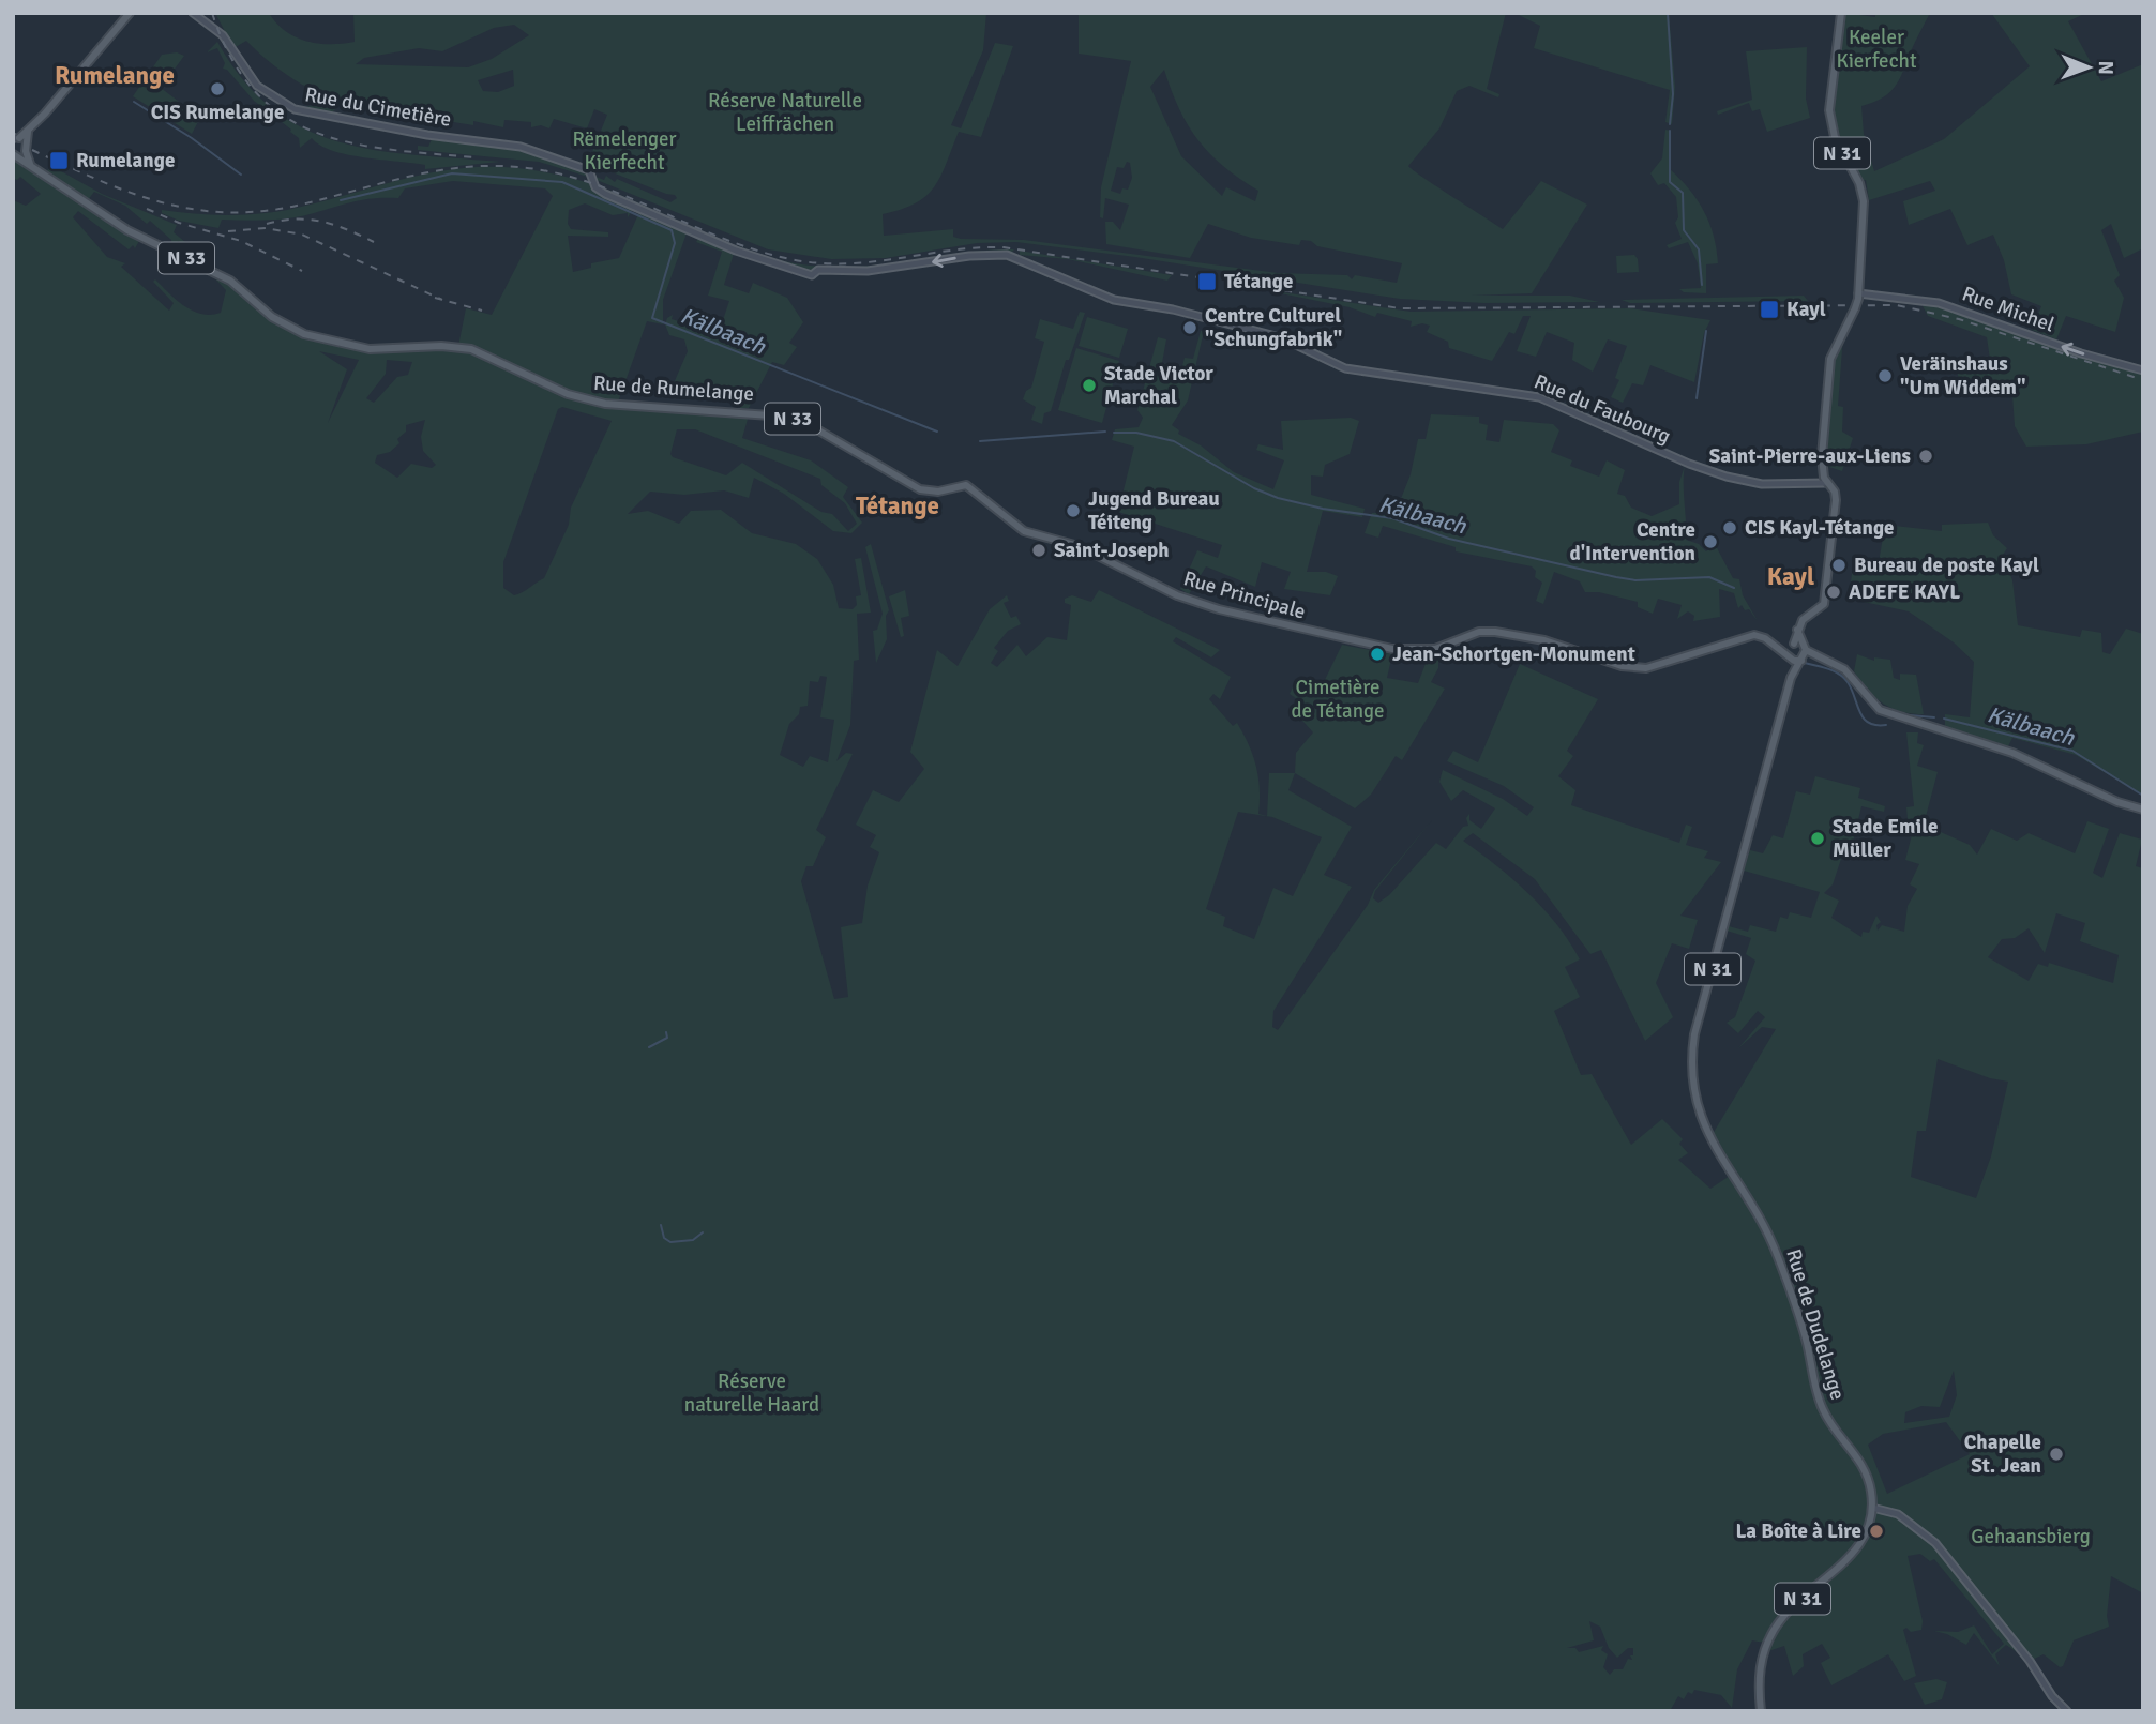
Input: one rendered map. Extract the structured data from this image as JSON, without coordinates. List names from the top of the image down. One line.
{"streets":{"main road":["Rue du Cimetière","N 31","N 33","Rue Michel","Rue de Rumelange","Rue du Faubourg","Rue Principale","Rue de Dudelange"]},"crossings":[["Rue du Cimetière","Rue du Faubourg"],["N 31","Rue Michel"],["N 31","Rue du Faubourg"],["N 31","Rue de Dudelange"],["N 33","Rue de Rumelange"],["N 33","Rue Principale"],["N 33","Rue de Dudelange"],["Rue de Rumelange","Rue Principale"]],"one_way":["Rue Michel","Rue du Faubourg"],"districts":["Rumelange","Tétange","Kayl"],"water":["Kälbaach"],"parks":["Keeler Kierfecht","Réserve Naturelle Leiffrächen","Rëmelenger Kierfecht","Cimetière de Tétange","Réserve naturelle Haard","Gehaansbierg"],"places":{"other":["CIS Rumelange","Centre Culturel \"Schungfabrik\"","Veräinshaus \"Um Widdem\"","Stade Victor Marchal","Saint-Pierre-aux-Liens","Jugend Bureau Téiteng","CIS Kayl-Tétange","Centre d'Intervention","Saint-Joseph","Bureau de poste Kayl","ADEFE KAYL","Jean-Schortgen-Monument","Stade Emile Müller","Chapelle St. Jean","La Boîte à Lire"],"transit":["Rumelange","Tétange","Kayl"]},"north":"right"}
